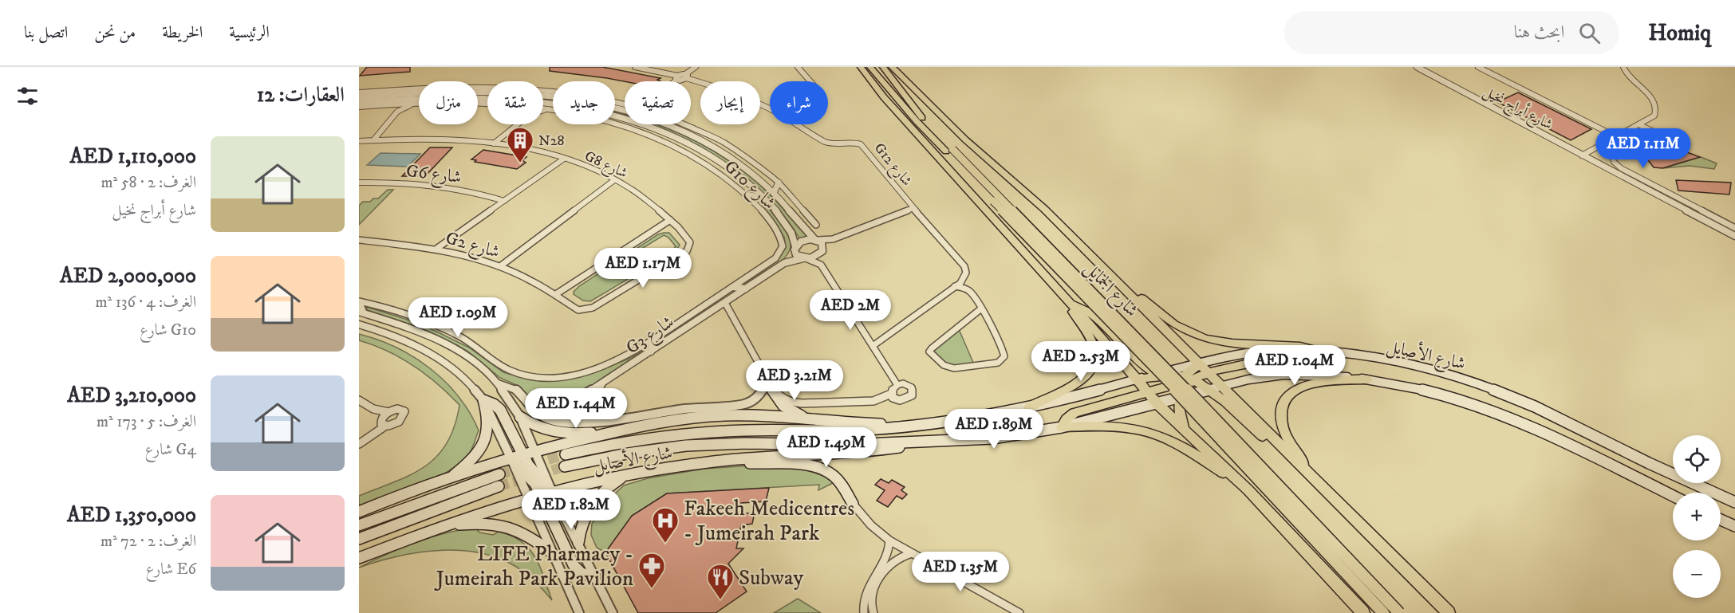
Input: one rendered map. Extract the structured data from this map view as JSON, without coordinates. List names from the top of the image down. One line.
{"streets":{"main road":["شارع الجمايل","شارع الأصايل"],"street":["شارع أبراج نخيل","G8 شارع","G12 شارع","G6 شارع","G10 شارع","G2 شارع","G3 شارع"]},"crossings":[["G8 شارع","G2 شارع"],["G10 شارع","G3 شارع"]],"places":{"building":["N28"],"hospital":["Fakeeh Medicentres - Jumeirah Park"],"pharmacy":["LIFE Pharmacy - Jumeirah Park Pavilion"],"restaurant":["Subway"]},"page":{"header":"Homiq","search":"ابحث هنا","nav":["الرئيسية","الخريطة","من نحن","اتصل بنا"],"heading":"العقارات: 12","chip":["شراء","إيجار","تصفية","جديد","شقة","منزل"],"list":[{"name":"AED 1,110,000","note":"الغرف: 2 · 58 m² · شارع أبراج نخيل"},{"name":"AED 2,000,000","note":"الغرف: 4 · 136 m² · G10 شارع"},{"name":"AED 3,210,000","note":"الغرف: 5 · 173 m² · G4 شارع"},{"name":"AED 1,350,000","note":"الغرف: 2 · 72 m² · E6 شارع"}],"price":["AED 1.11M","AED 1.17M","AED 2M","AED 1.09M","AED 2.53M","AED 1.04M","AED 3.21M","AED 1.44M","AED 1.89M","AED 1.49M","AED 1.82M","AED 1.35M"],"map_buttons":["+","−"]}}
